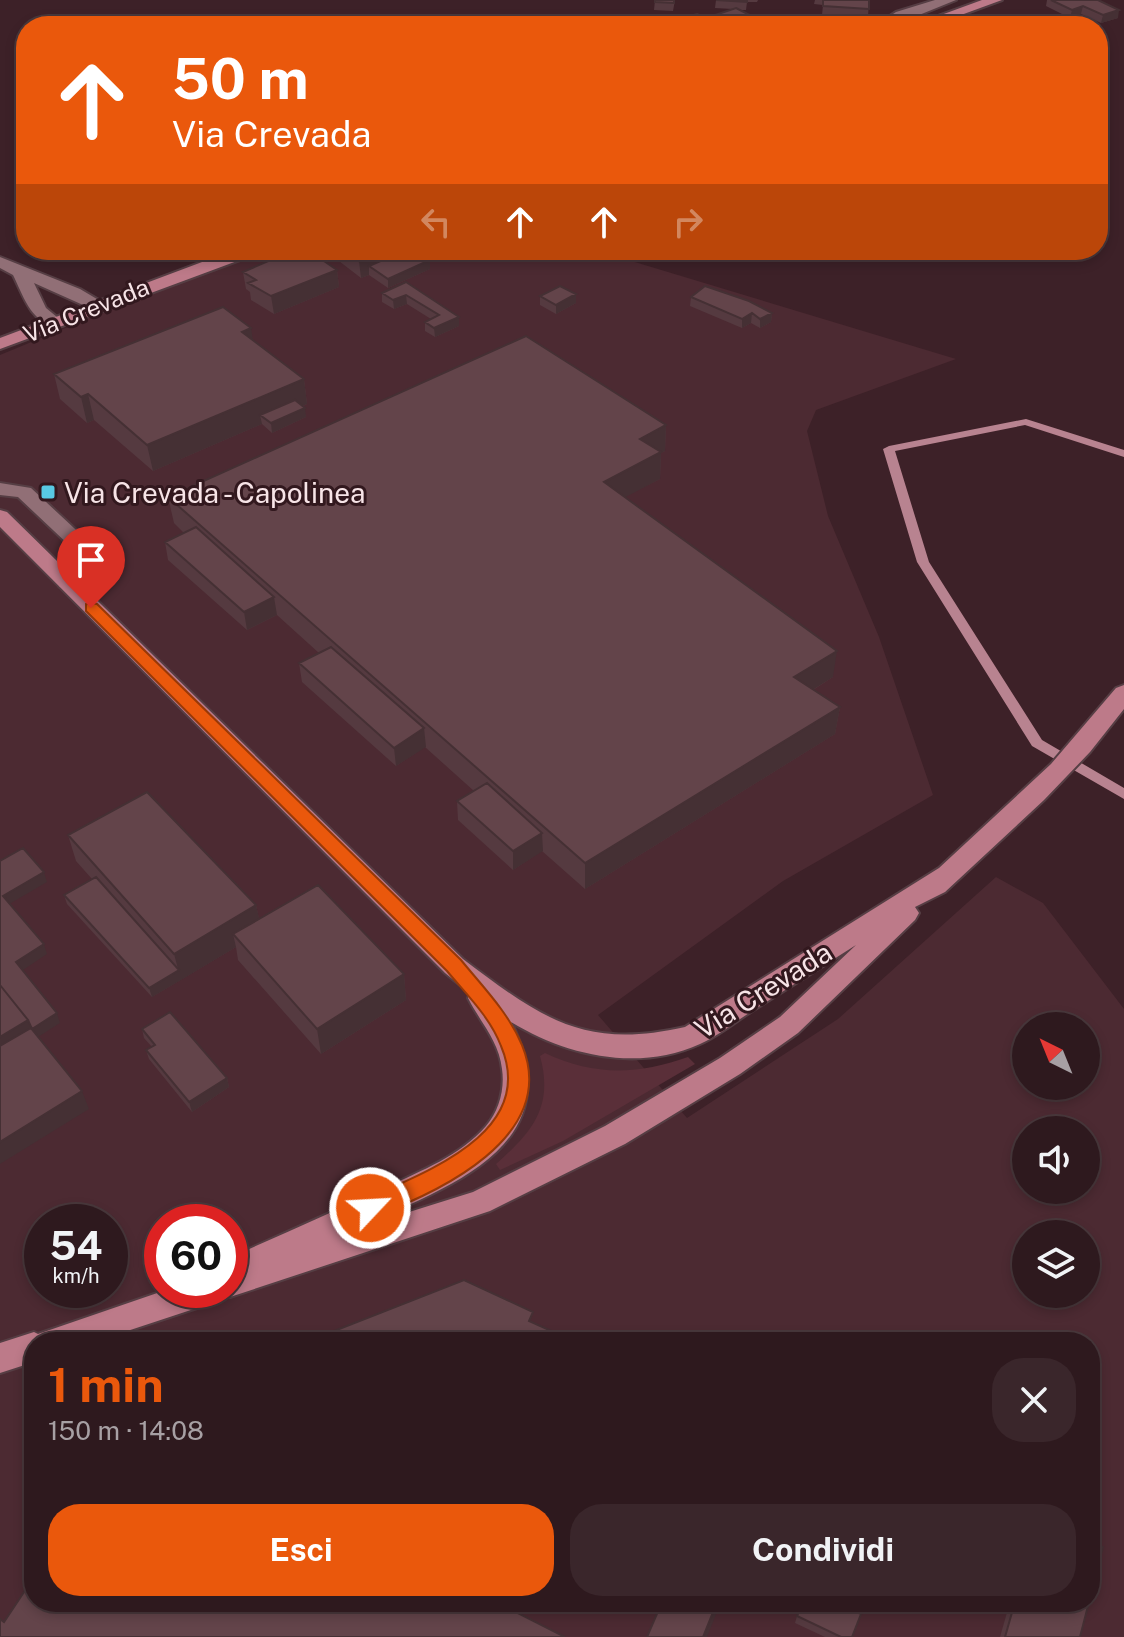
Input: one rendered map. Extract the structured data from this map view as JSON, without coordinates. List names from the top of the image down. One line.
{"streets":{"main road":["Via Crevada"]},"places":{"transit":["Via Crevada - Capolinea"]},"north":"top left","page":{"turn":["50 m","Via Crevada"],"speed":"54 km/h","limit":"60","heading":["1 min","150 m · 14:08"],"buttons":["Esci","Condividi"]}}
